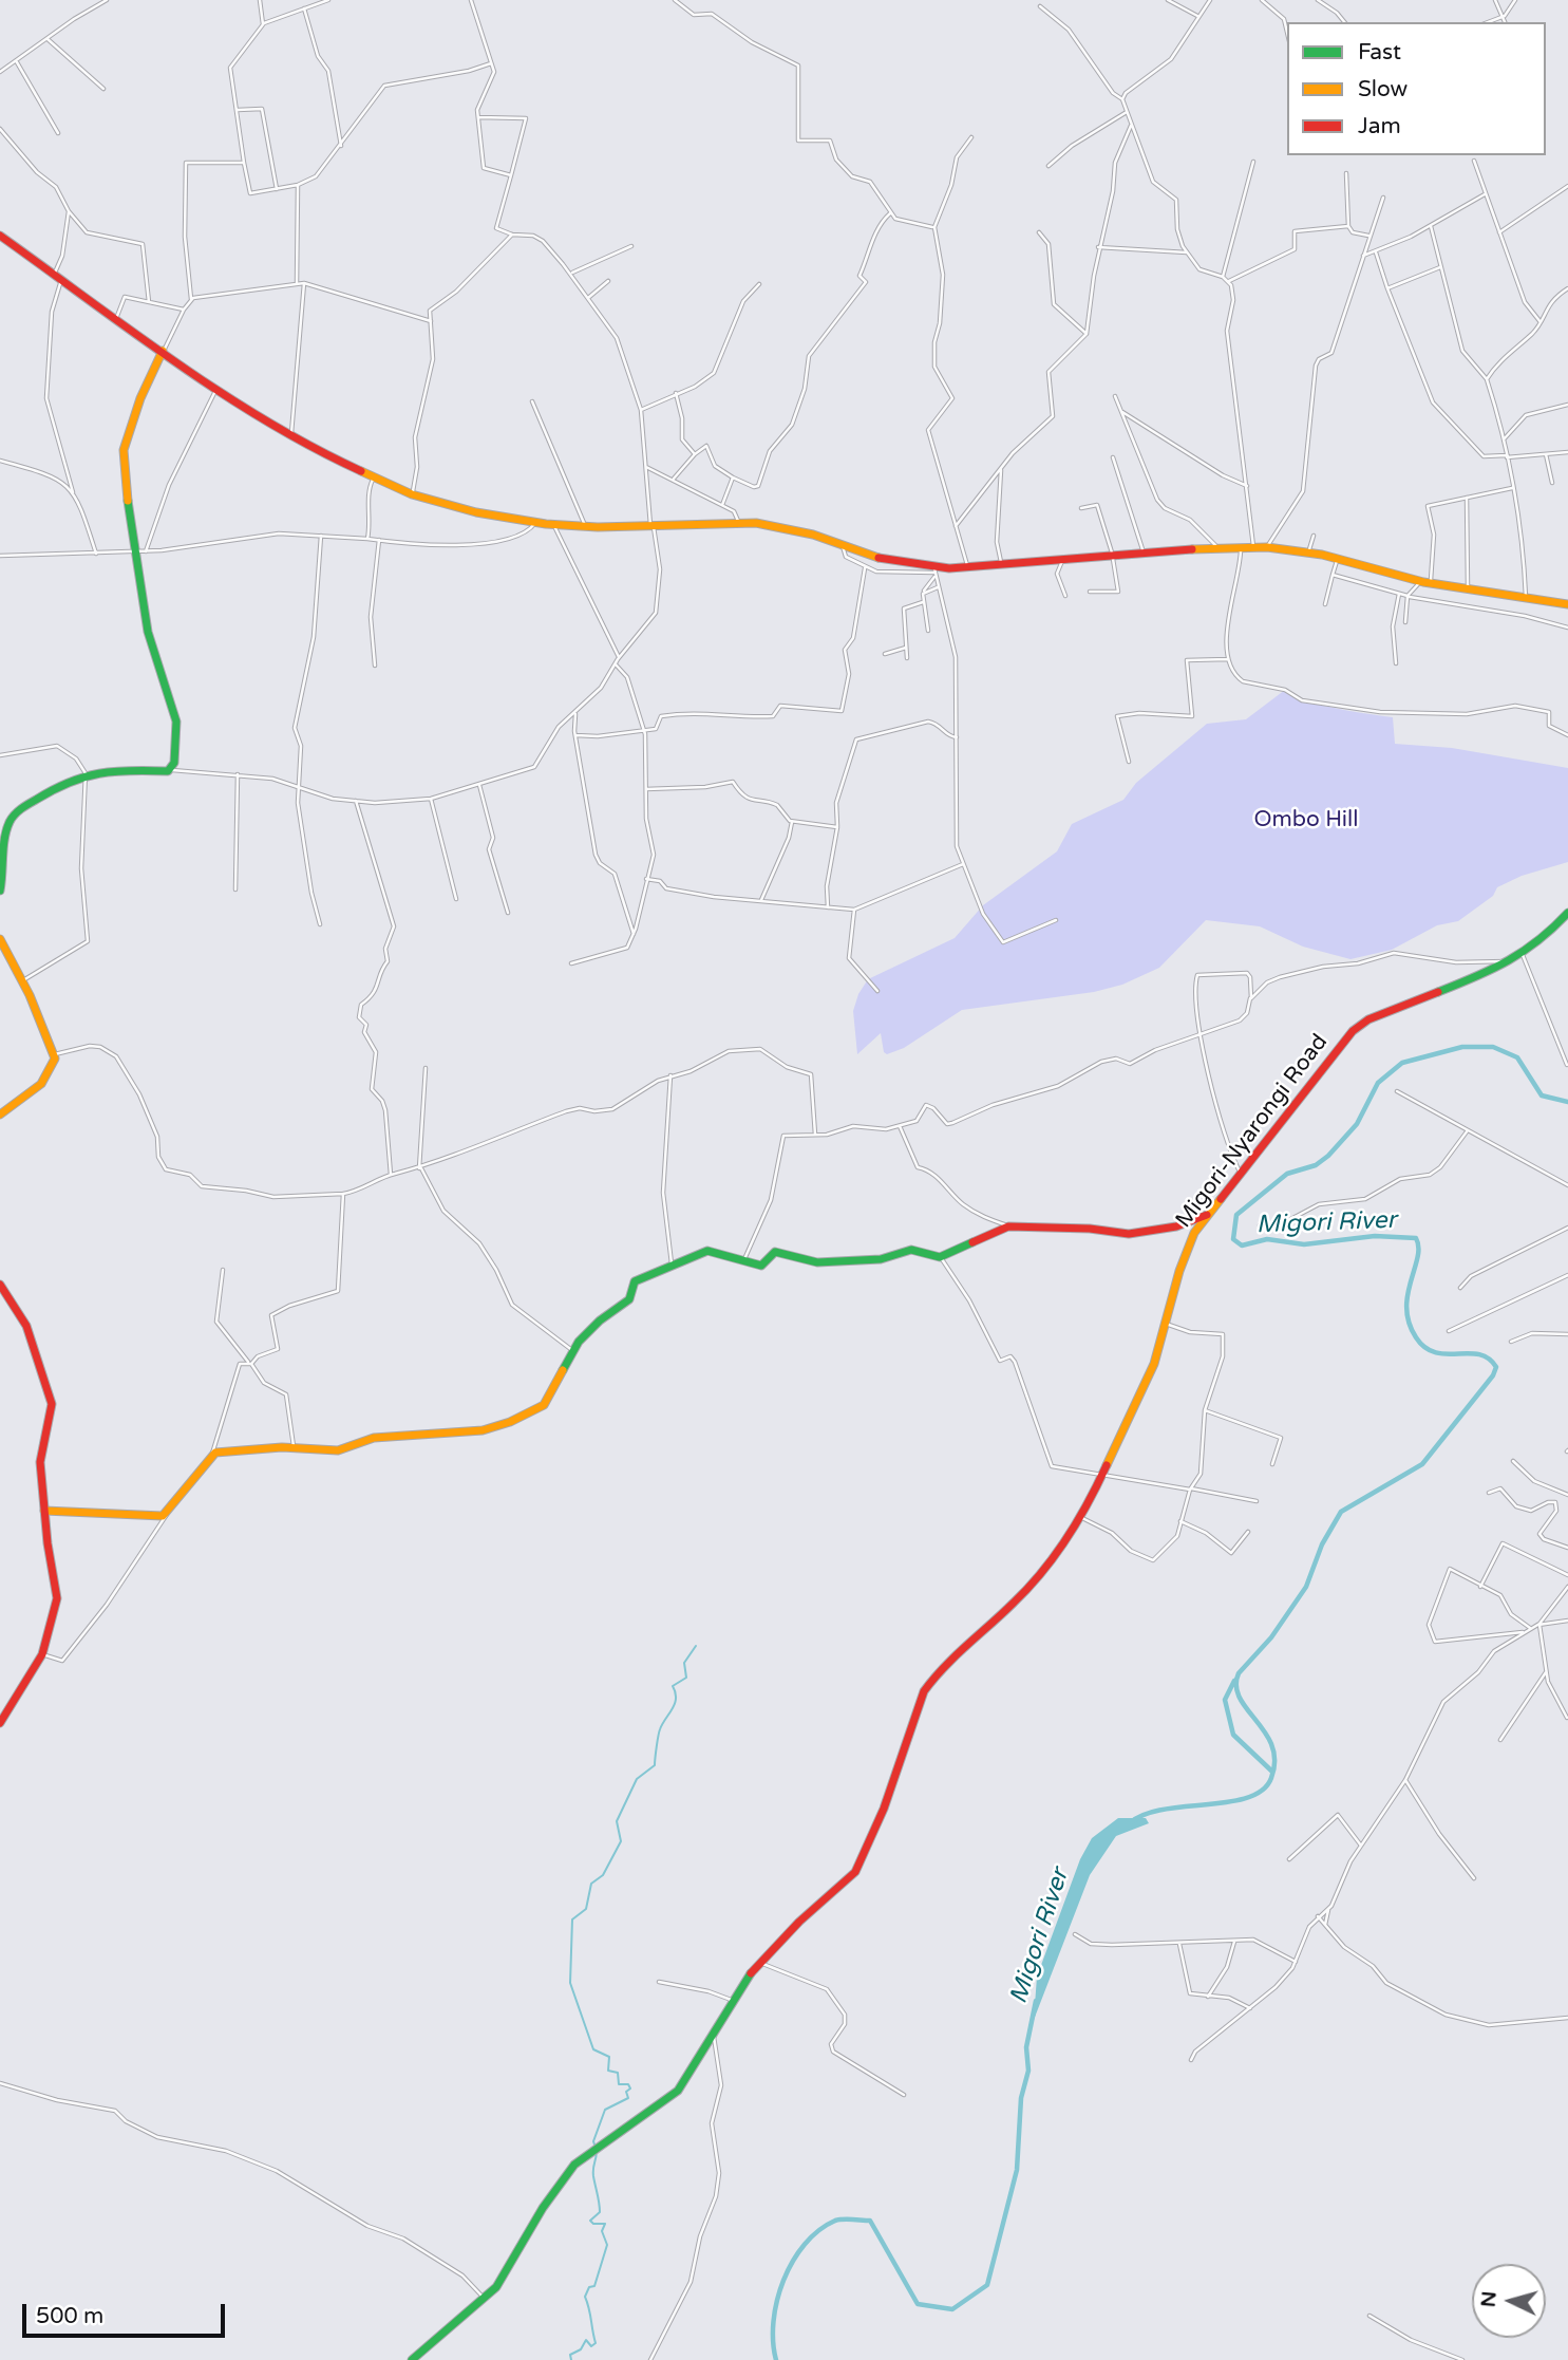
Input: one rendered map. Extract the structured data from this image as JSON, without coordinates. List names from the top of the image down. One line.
{"streets":{"main road":["Migori-Nyarongi Road"]},"water":["Migori River"],"parks":["Ombo Hill"],"legend":["Fast","Slow","Jam"],"scale_bar":"500 m","north":"left"}
